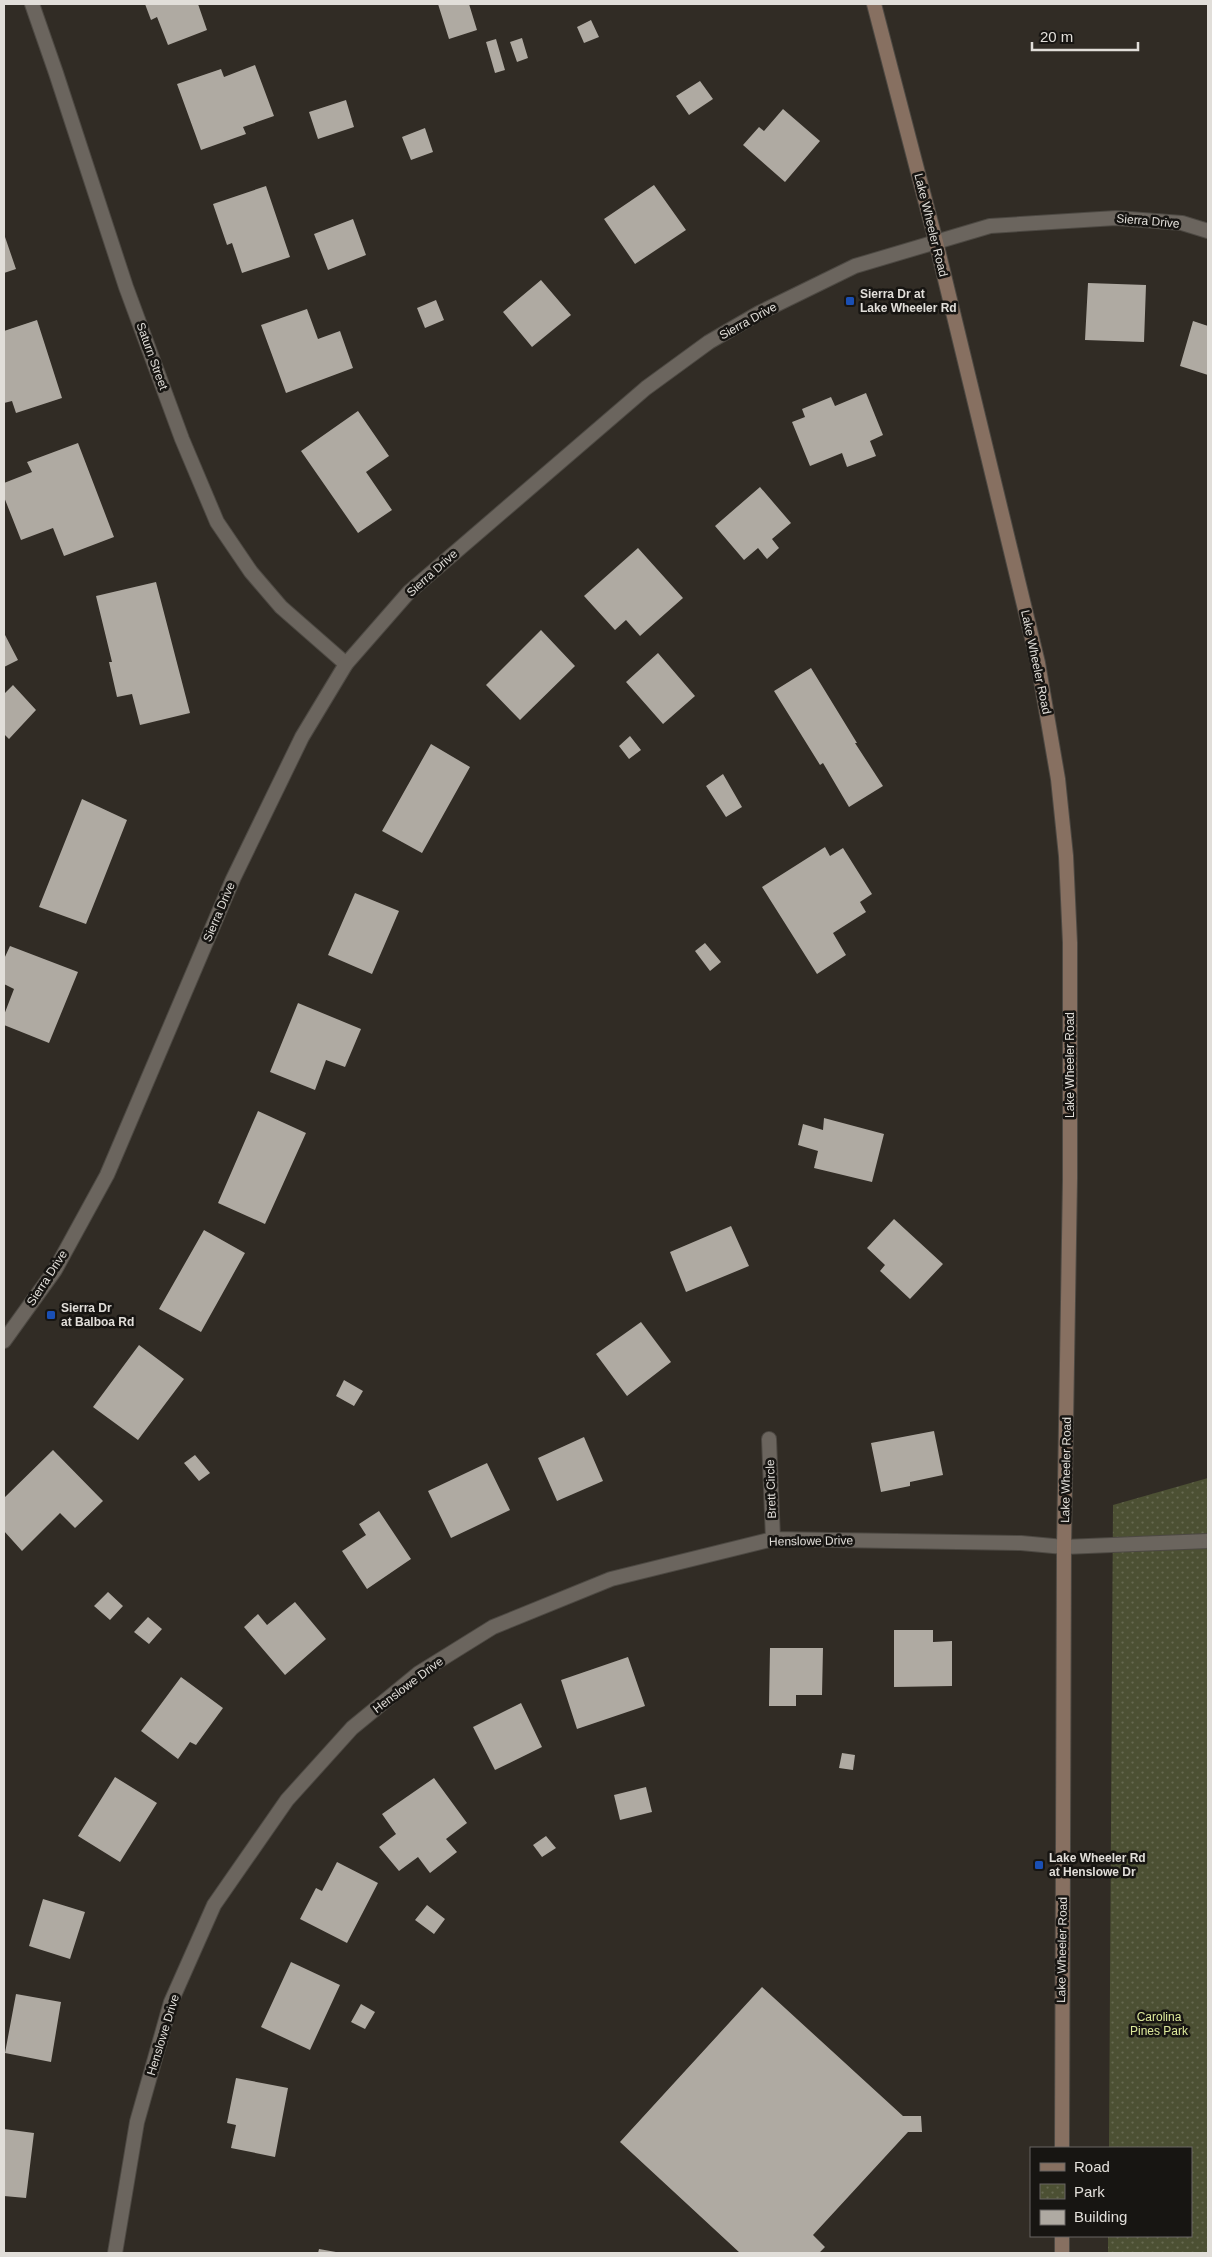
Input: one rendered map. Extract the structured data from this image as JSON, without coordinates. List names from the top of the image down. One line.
{"streets":{"main road":["Lake Wheeler Road"],"street":["Sierra Drive","Saturn Street","Brett Circle","Henslowe Drive"]},"crossings":[["Sierra Drive","Lake Wheeler Road"],["Sierra Drive","Saturn Street"],["Lake Wheeler Road","Henslowe Drive"],["Brett Circle","Henslowe Drive"]],"parks":["Carolina Pines Park"],"places":{"transit":["Sierra Dr at Lake Wheeler Rd","Sierra Dr at Balboa Rd","Lake Wheeler Rd at Henslowe Dr"]},"legend":["Road","Park","Building"],"scale_bar":"20 m"}
